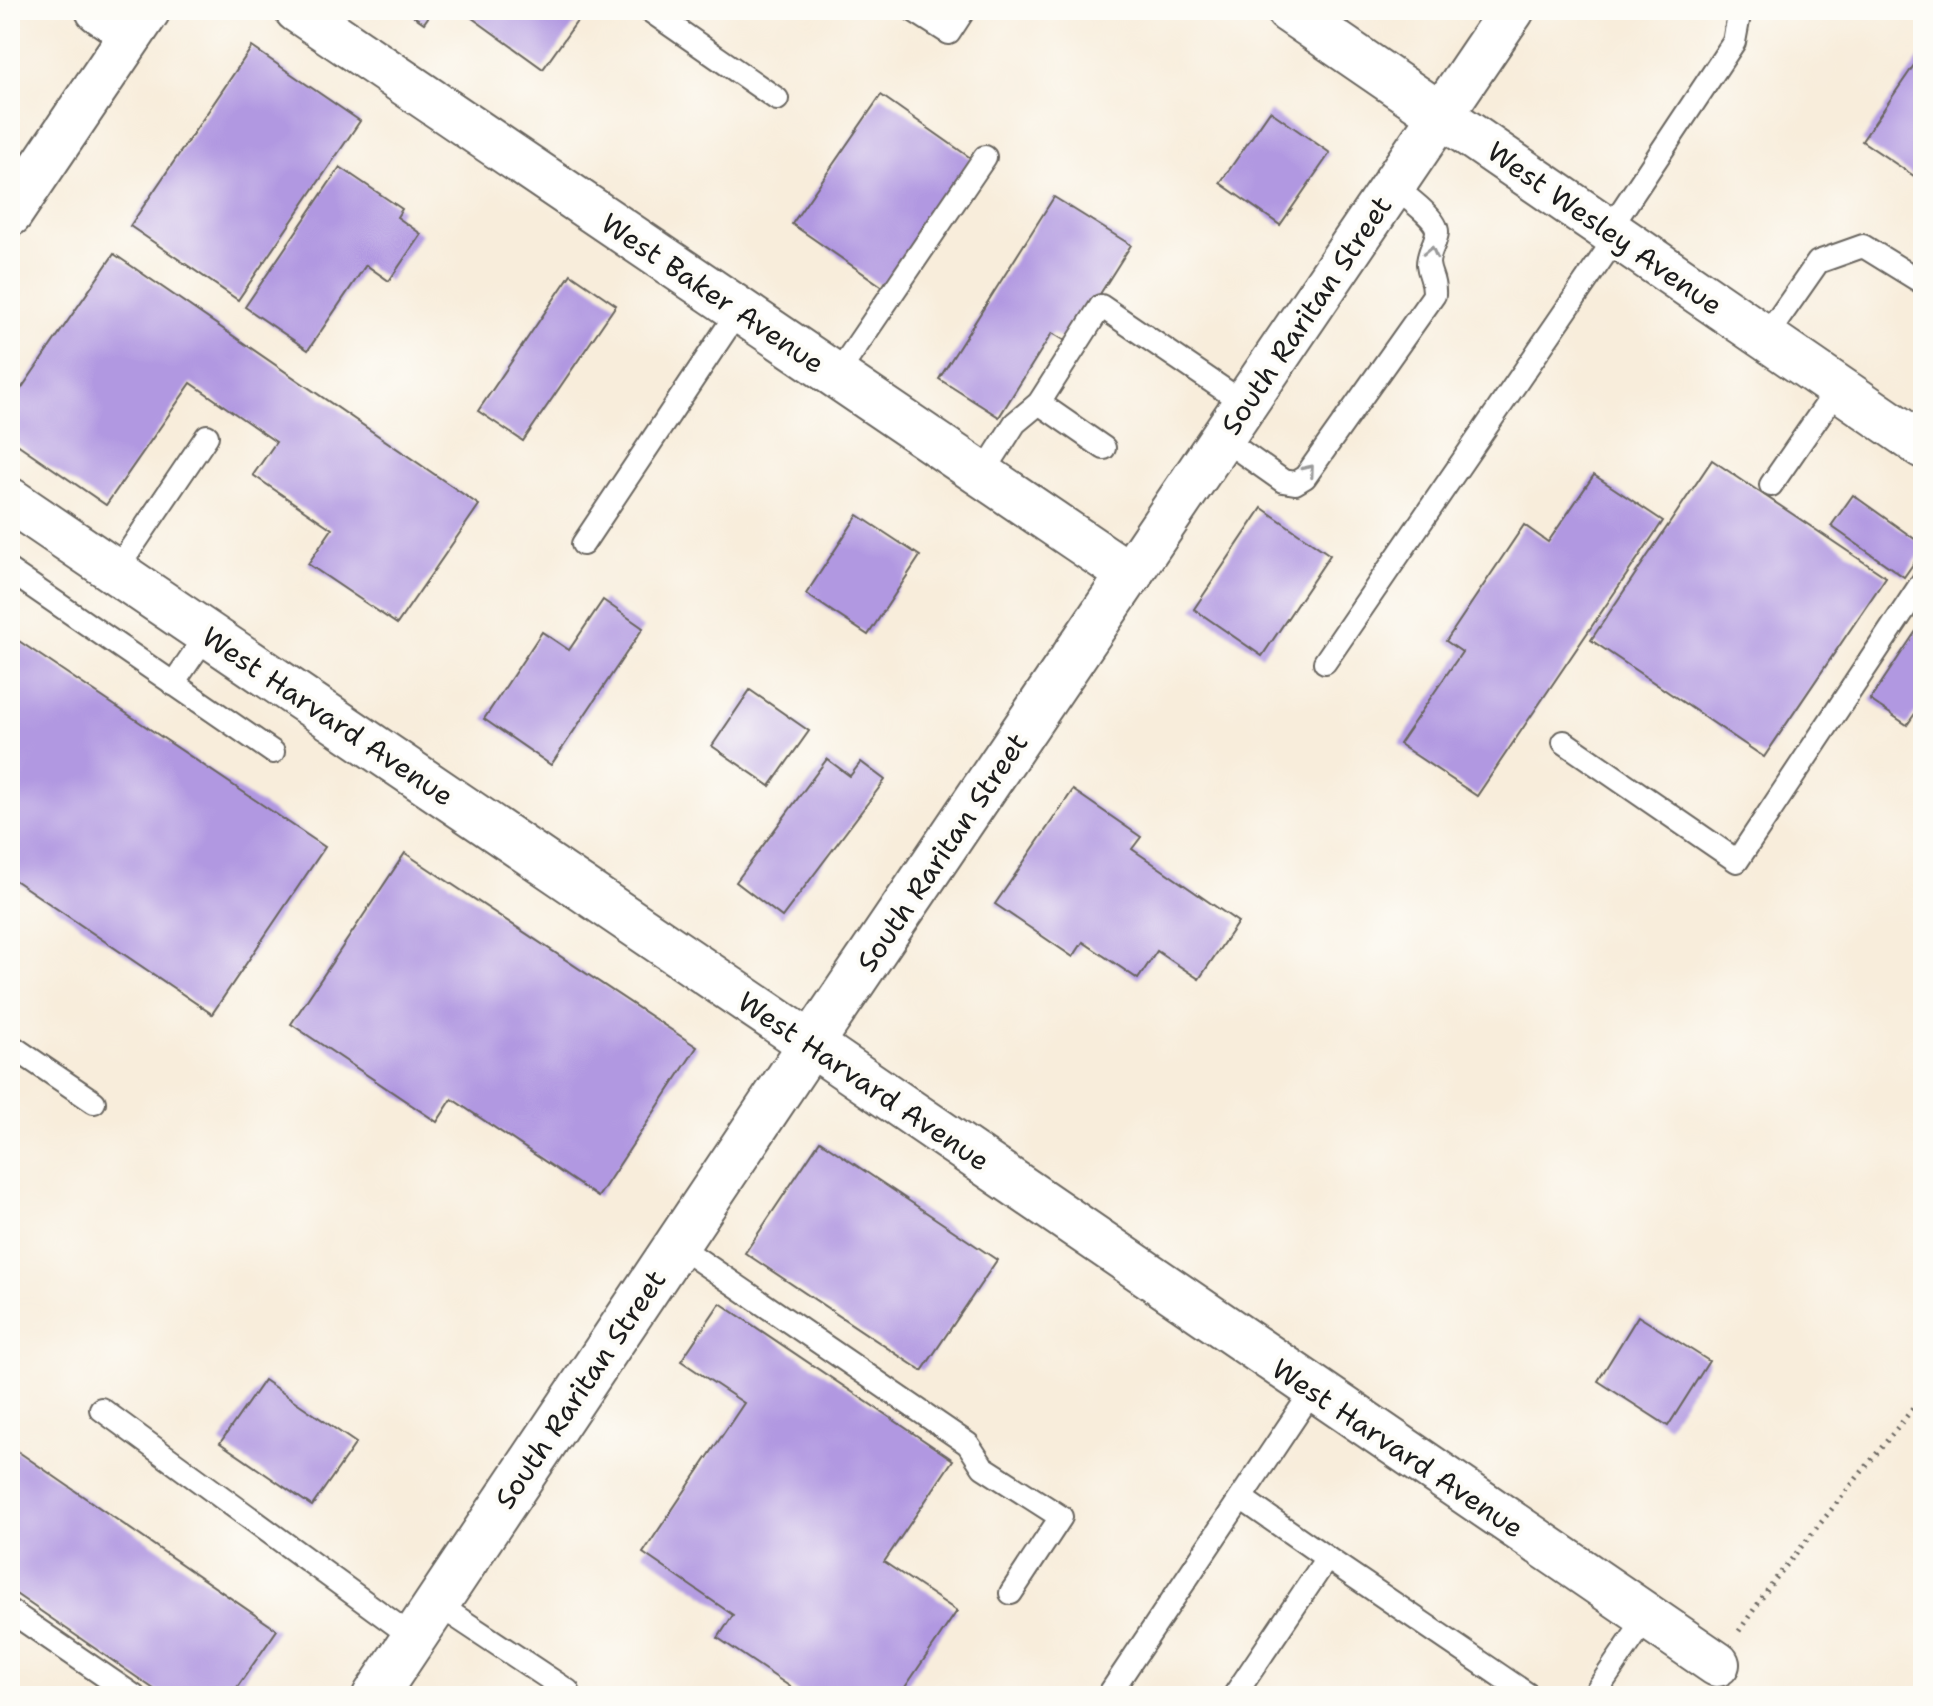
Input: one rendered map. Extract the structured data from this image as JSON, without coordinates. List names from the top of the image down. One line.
{"streets":{"street":["West Wesley Avenue","West Baker Avenue","South Raritan Street","West Harvard Avenue"]},"crossings":[["West Wesley Avenue","South Raritan Street"],["West Baker Avenue","South Raritan Street"],["South Raritan Street","West Harvard Avenue"]]}
